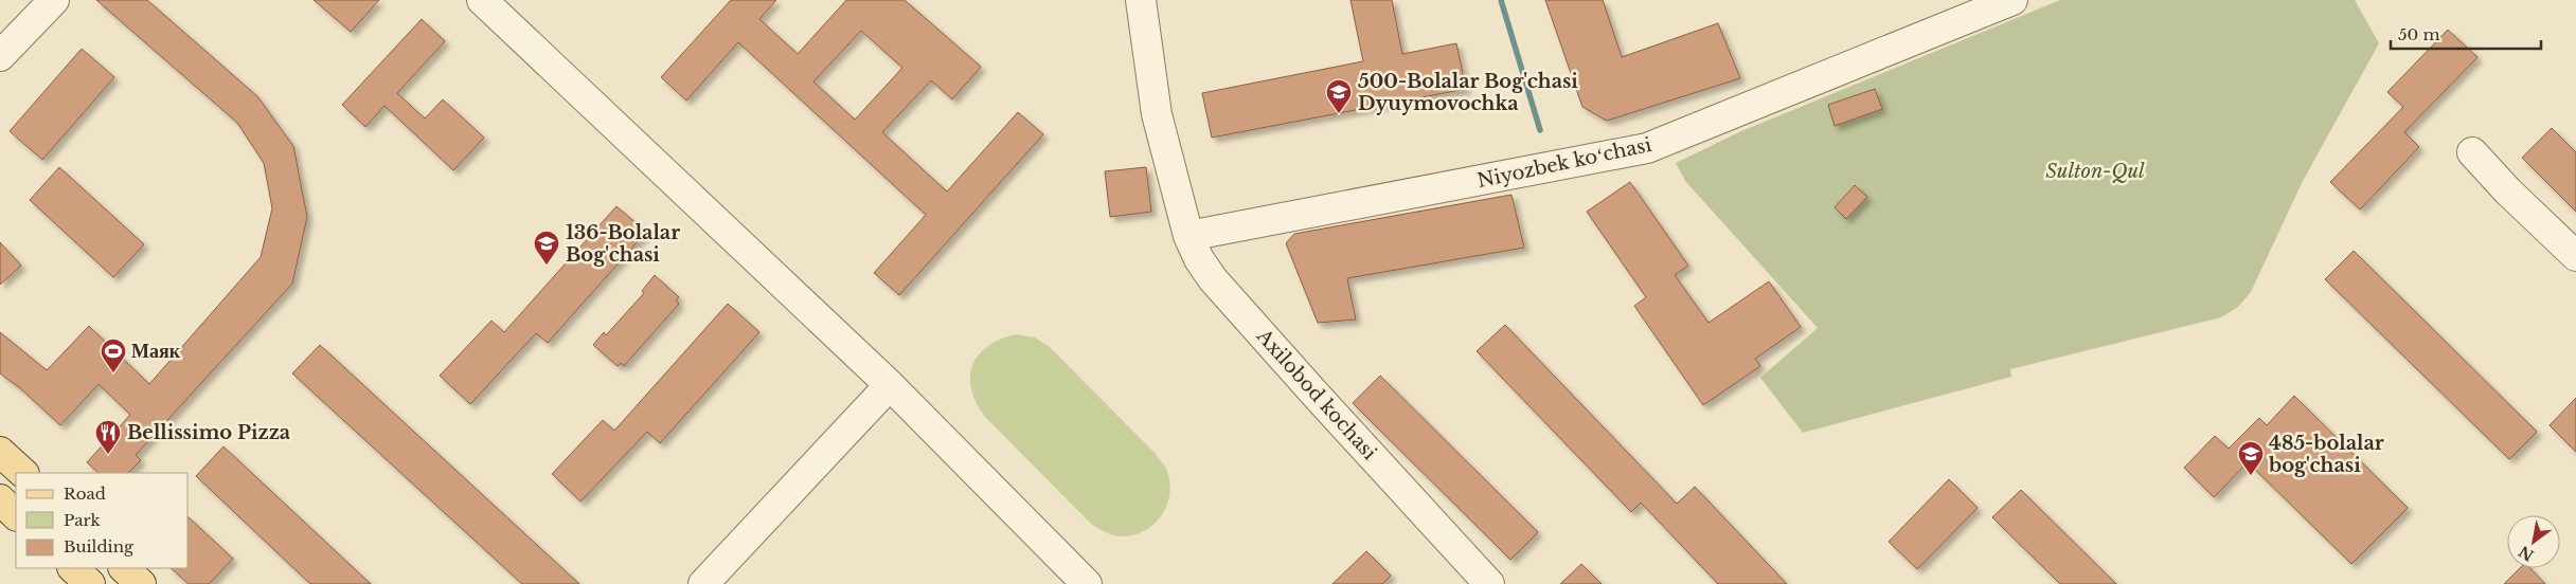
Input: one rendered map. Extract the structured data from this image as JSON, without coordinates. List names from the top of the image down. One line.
{"streets":{"street":["Niyozbek koʻchasi","Axilobod kochasi"]},"crossings":[["Niyozbek koʻchasi","Axilobod kochasi"]],"parks":["Sulton-Qul"],"places":{"school or university":["500-Bolalar Bog'chasi Dyuymovochka","136-Bolalar Bog'chasi","485-bolalar bog'chasi"],"sports":["Маяк"],"restaurant":["Bellissimo Pizza"]},"legend":["Road","Park","Building"],"scale_bar":"50 m","north":"bottom left"}
